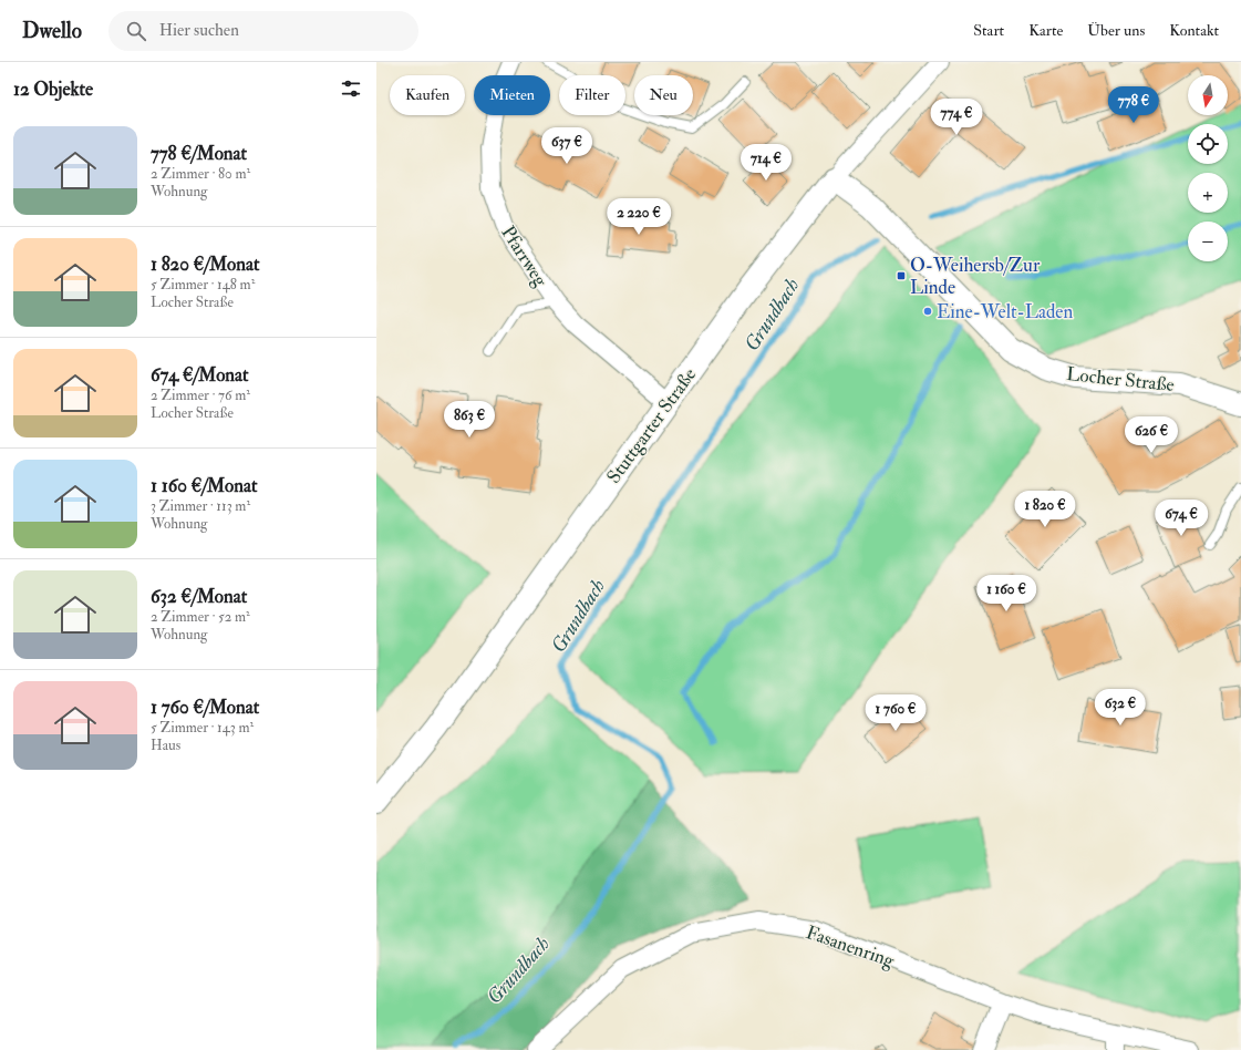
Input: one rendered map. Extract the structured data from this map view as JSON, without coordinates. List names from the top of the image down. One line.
{"streets":{"street":["Pfarrweg","Locher Straße","Stuttgarter Straße","Fasanenring"]},"crossings":[["Pfarrweg","Stuttgarter Straße"],["Locher Straße","Stuttgarter Straße"]],"water":["Grundbach"],"places":{"transit":["O-Weihersb/Zur Linde"],"other":["Eine-Welt-Laden"]},"north":"bottom","page":{"header":"Dwello","search":"Hier suchen","nav":["Start","Karte","Über uns","Kontakt"],"heading":"12 Objekte","map_buttons":["+","−"],"chip":["Kaufen","Mieten","Filter","Neu"],"price":["778 €","774 €","637 €","714 €","2 220 €","863 €","626 €","1 820 €","674 €","1 160 €","632 €","1 760 €"],"list":[{"name":"778 €/Monat","note":"2 Zimmer · 80 m² · Wohnung"},{"name":"1 820 €/Monat","note":"5 Zimmer · 148 m² · Locher Straße"},{"name":"674 €/Monat","note":"2 Zimmer · 76 m² · Locher Straße"},{"name":"1 160 €/Monat","note":"3 Zimmer · 113 m² · Wohnung"},{"name":"632 €/Monat","note":"2 Zimmer · 52 m² · Wohnung"},{"name":"1 760 €/Monat","note":"5 Zimmer · 143 m² · Haus"}]}}
